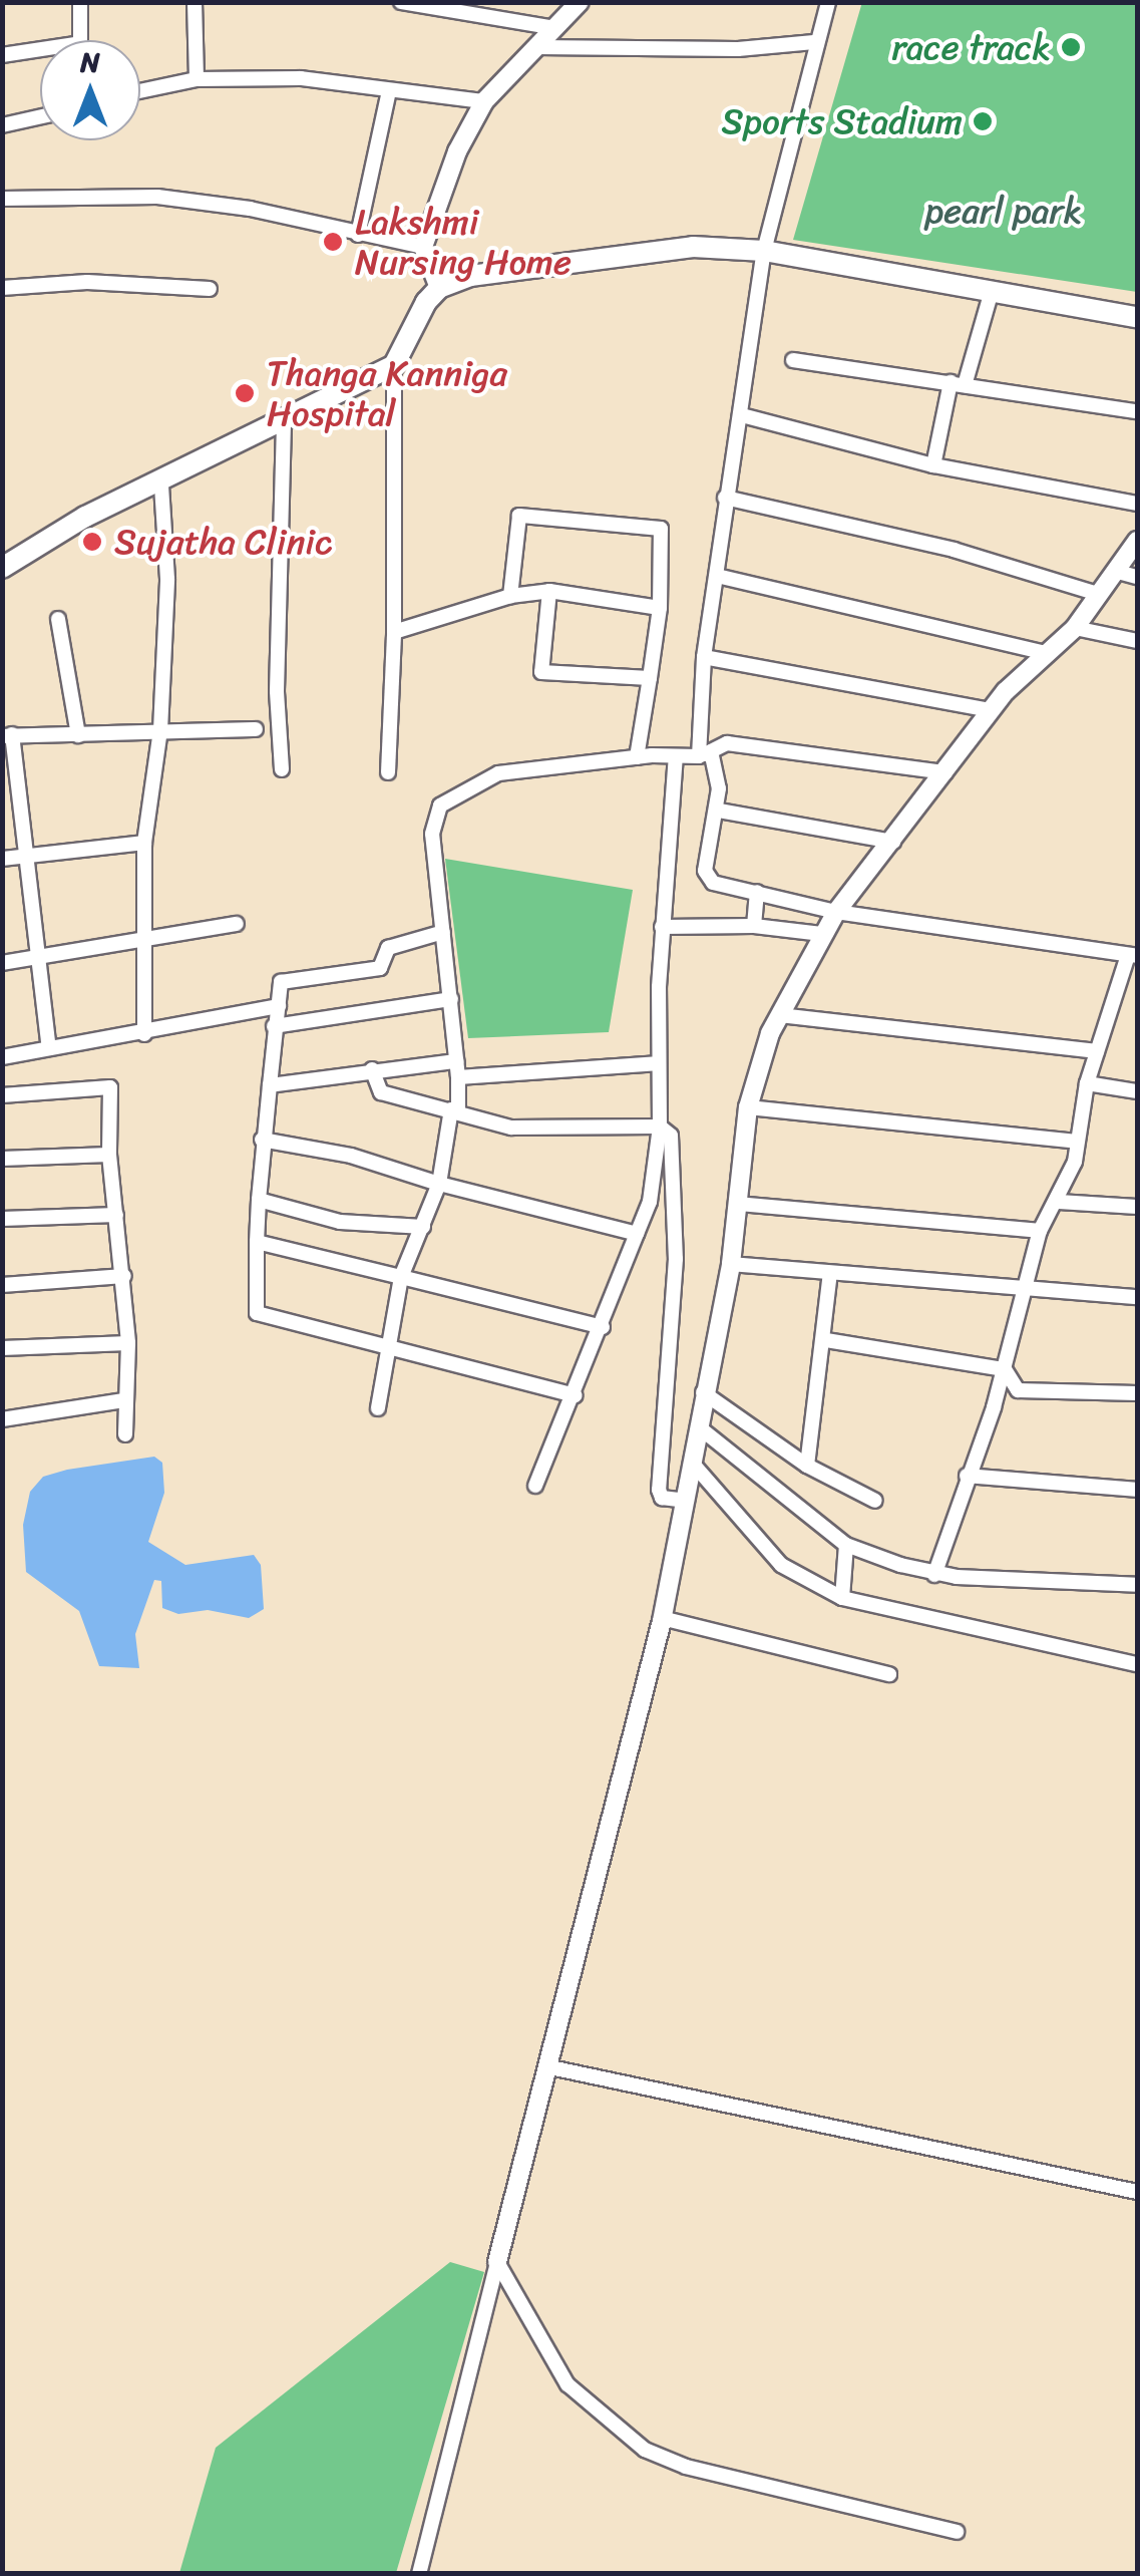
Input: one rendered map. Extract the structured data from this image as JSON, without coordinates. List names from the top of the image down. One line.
{"parks":["pearl park"],"places":["race track","Sports Stadium","Lakshmi Nursing Home","Thanga Kanniga Hospital","Sujatha Clinic"],"north":"top"}
